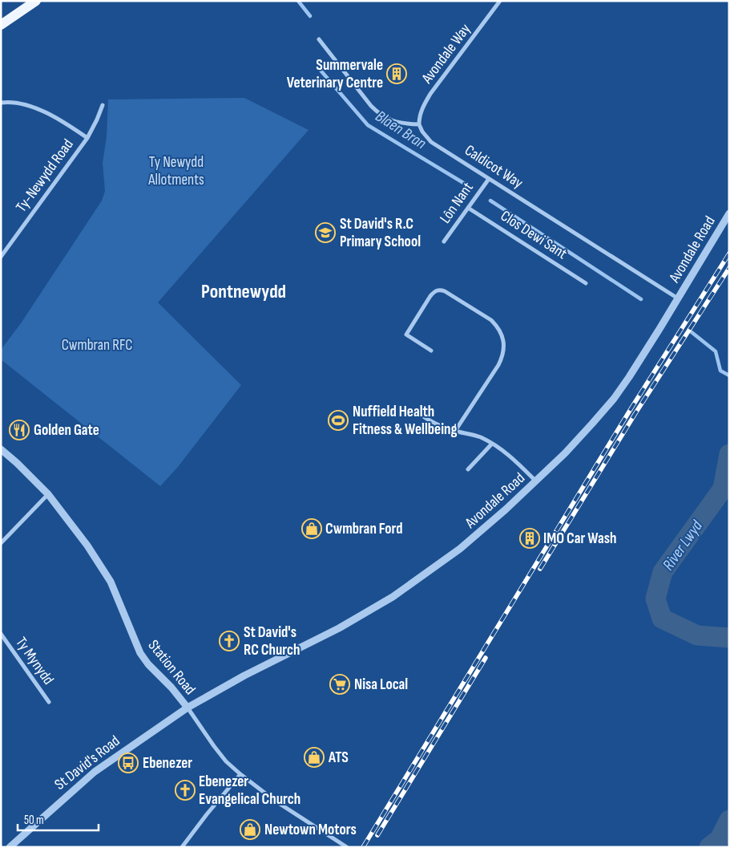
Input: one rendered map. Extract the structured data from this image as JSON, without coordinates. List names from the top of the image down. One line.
{"streets":{"street":["Avondale Way","Caldicot Way","Ty-Newydd Road","Lôn Nant","Clos Dewi Sant","Avondale Road","Ty Mynydd","Station Road","St David's Road"]},"crossings":[["Avondale Way","Caldicot Way"],["Caldicot Way","Lôn Nant"],["Caldicot Way","Avondale Road"],["Lôn Nant","Clos Dewi Sant"],["Avondale Road","Station Road"],["Avondale Road","St David's Road"],["Station Road","St David's Road"]],"districts":["Pontnewydd"],"water":["Blaen Bran","River Lwyd"],"parks":["Ty Newydd Allotments","Cwmbran RFC"],"places":{"building":["Summervale Veterinary Centre","IMO Car Wash"],"school or university":["St David's R.C Primary School"],"sports":["Nuffield Health Fitness & Wellbeing"],"restaurant":["Golden Gate"],"shop":["Cwmbran Ford","ATS","Newtown Motors"],"church":["St David's RC Church","Ebenezer Evangelical Church"],"supermarket":["Nisa Local"],"bus stop":["Ebenezer"]},"scale_bar":"50 m"}
